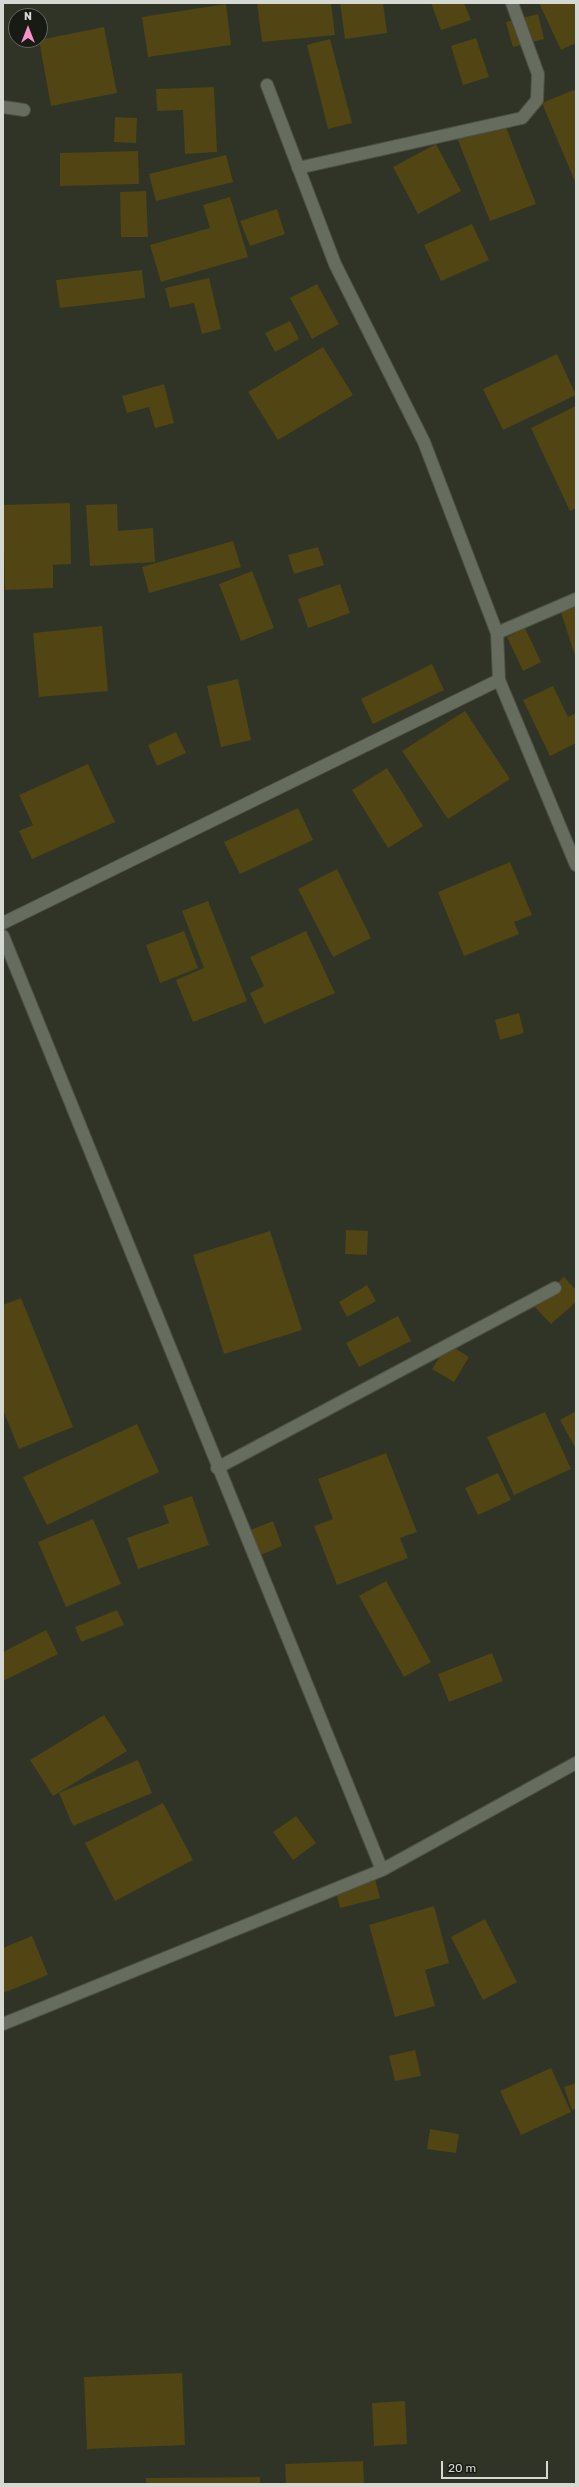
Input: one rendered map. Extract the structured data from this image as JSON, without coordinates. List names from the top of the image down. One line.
{"scale_bar":"20 m","north":"top"}
